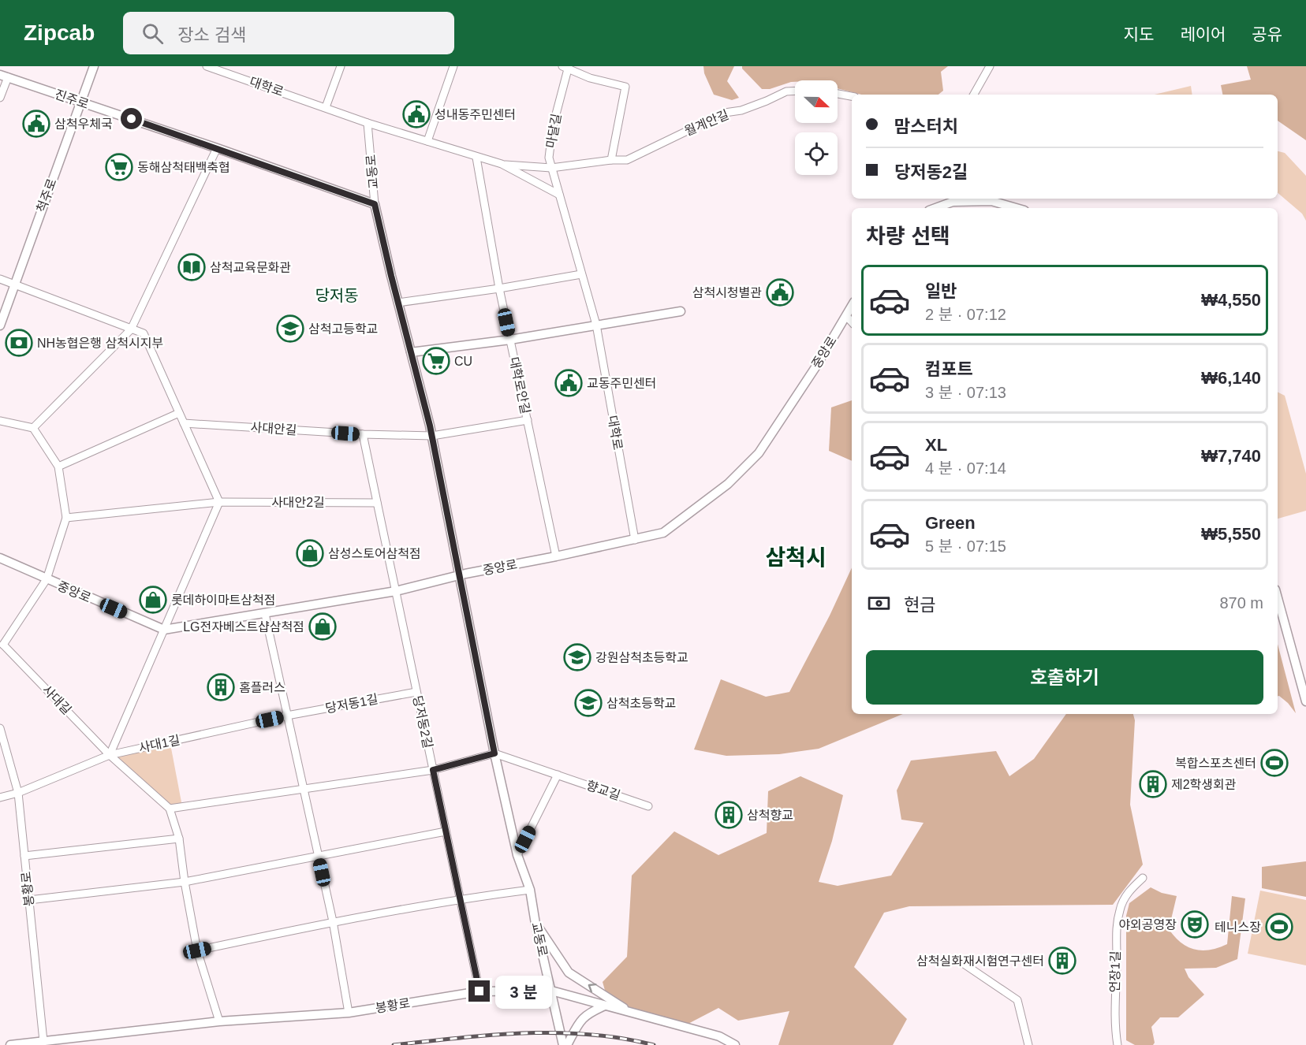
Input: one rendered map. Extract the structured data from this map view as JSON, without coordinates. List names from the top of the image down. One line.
{"streets":{"street":["대학로","진주로","월계안길","마달길","교동로","척주로","중앙로","대학로안길","사대안길","사대안2길","사대길","당저동1길","당저동2길","사대1길","향교길","봉황로","언장1길"]},"crossings":[["대학로","월계안길"],["대학로","마달길"],["대학로","교동로"],["대학로","중앙로"],["대학로","대학로안길"],["진주로","교동로"],["진주로","척주로"],["월계안길","마달길"],["교동로","중앙로"],["교동로","향교길"],["교동로","봉황로"],["중앙로","대학로안길"],["중앙로","사대길"],["중앙로","당저동2길"],["사대길","사대1길"],["당저동1길","당저동2길"],["당저동1길","사대1길"],["당저동2길","봉황로"]],"districts":["당저동","삼척시"],"places":{"public building":["성내동주민센터","삼척우체국","삼척시청별관","교동주민센터"],"supermarket":["동해삼척태백축협","CU"],"library":["삼척교육문화관"],"school or university":["삼척고등학교","강원삼척초등학교","삼척초등학교"],"bank":["NH농협은행 삼척시지부"],"shop":["삼성스토어삼척점","롯데하이마트삼척점","LG전자베스트샵삼척점"],"building":["홈플러스","제2학생회관","삼척향교","삼척실화재시험연구센터"],"sports":["복합스포츠센터","테니스장"],"theatre":["야외공영장"]},"north":"right","page":{"header":"Zipcab","search":"장소 검색","nav":["지도","레이어","공유"],"banner":["맘스터치","당저동2길"],"heading":"차량 선택","list":[{"name":"일반","note":"2 분 · 07:12","value":"₩4,550"},{"name":"컴포트","note":"3 분 · 07:13","value":"₩6,140"},{"name":"XL","note":"4 분 · 07:14","value":"₩7,740"},{"name":"Green","note":"5 분 · 07:15","value":"₩5,550"}],"pay":["현금","870 m"],"buttons":"호출하기","bubble":"3 분"}}
